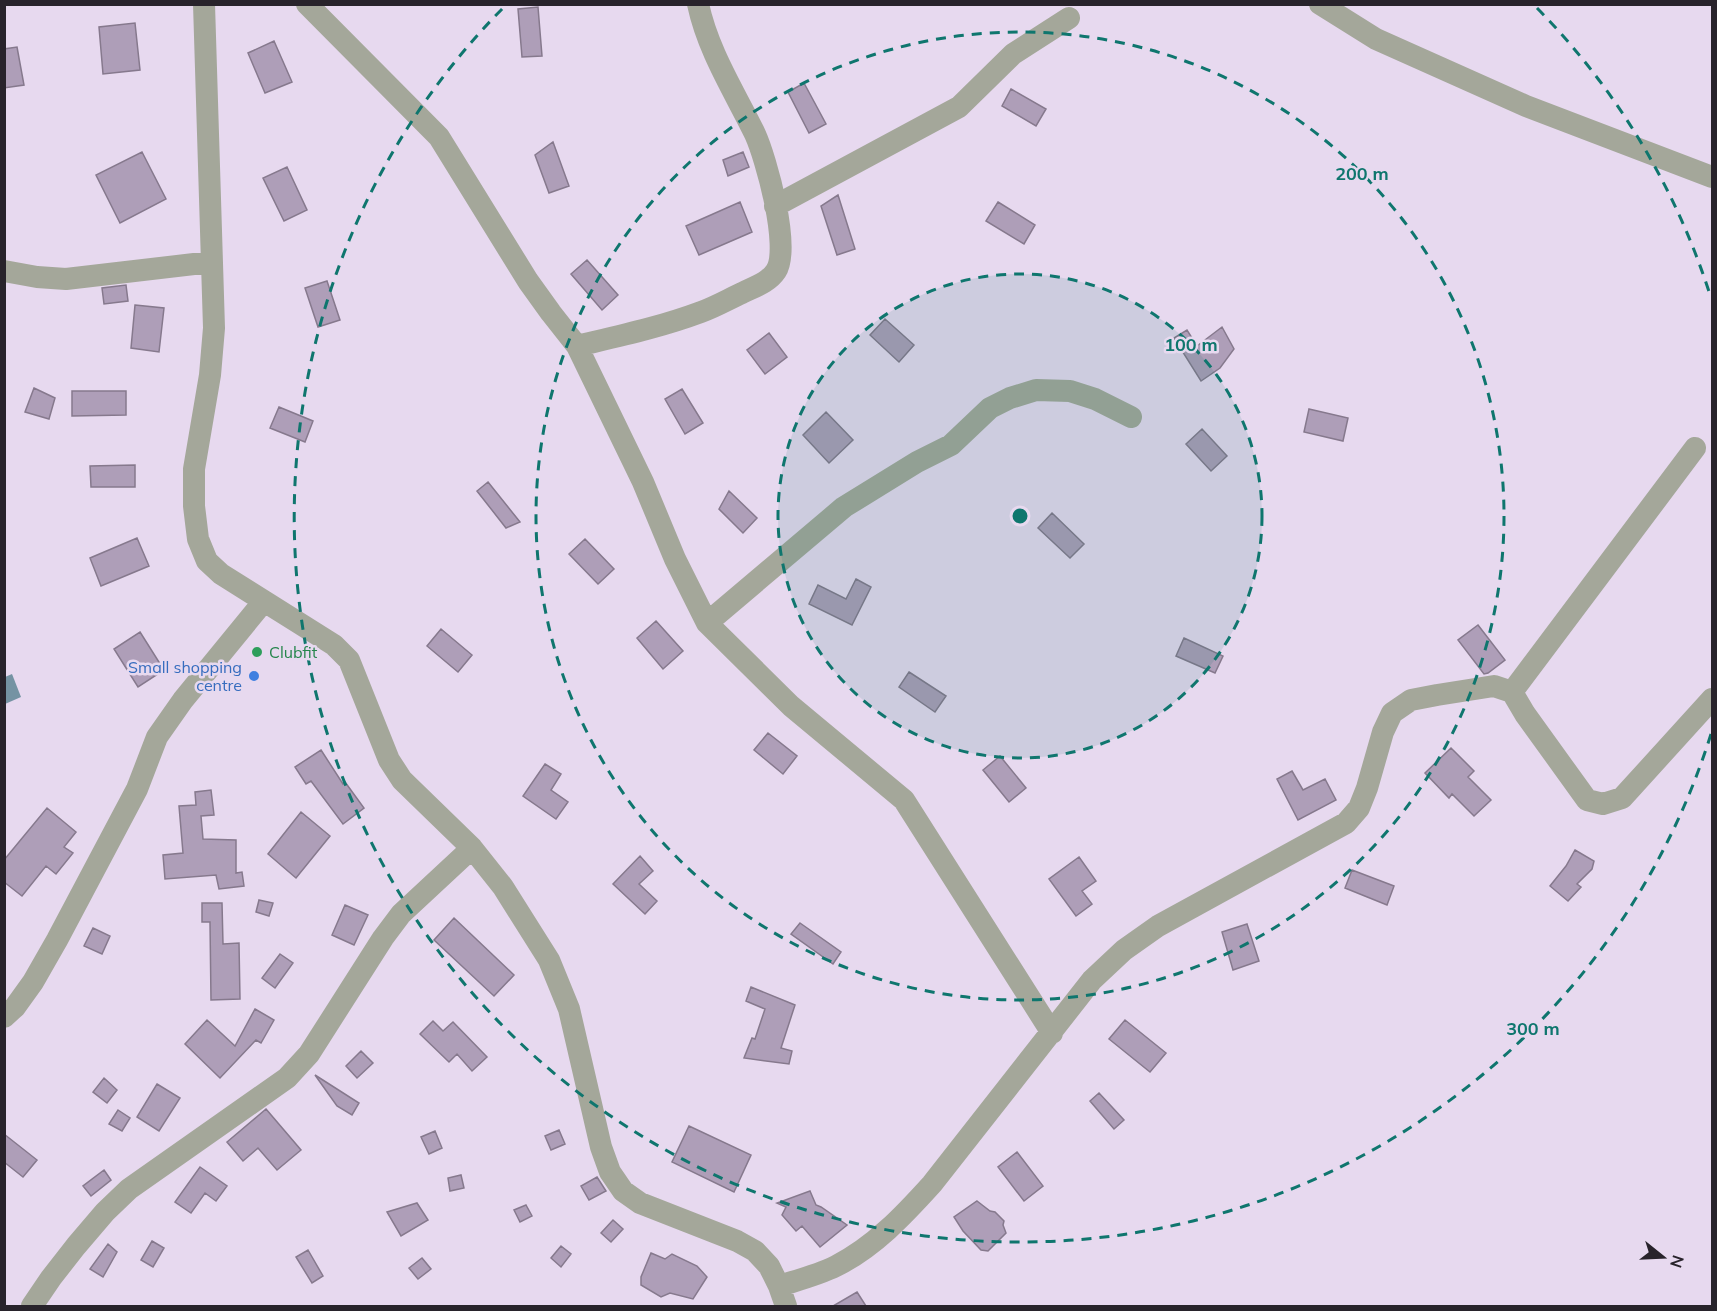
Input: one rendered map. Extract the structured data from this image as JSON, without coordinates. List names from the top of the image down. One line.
{"places":["Clubfit","Small shopping centre"],"north":"right","rings":["200 m","100 m","300 m"]}
